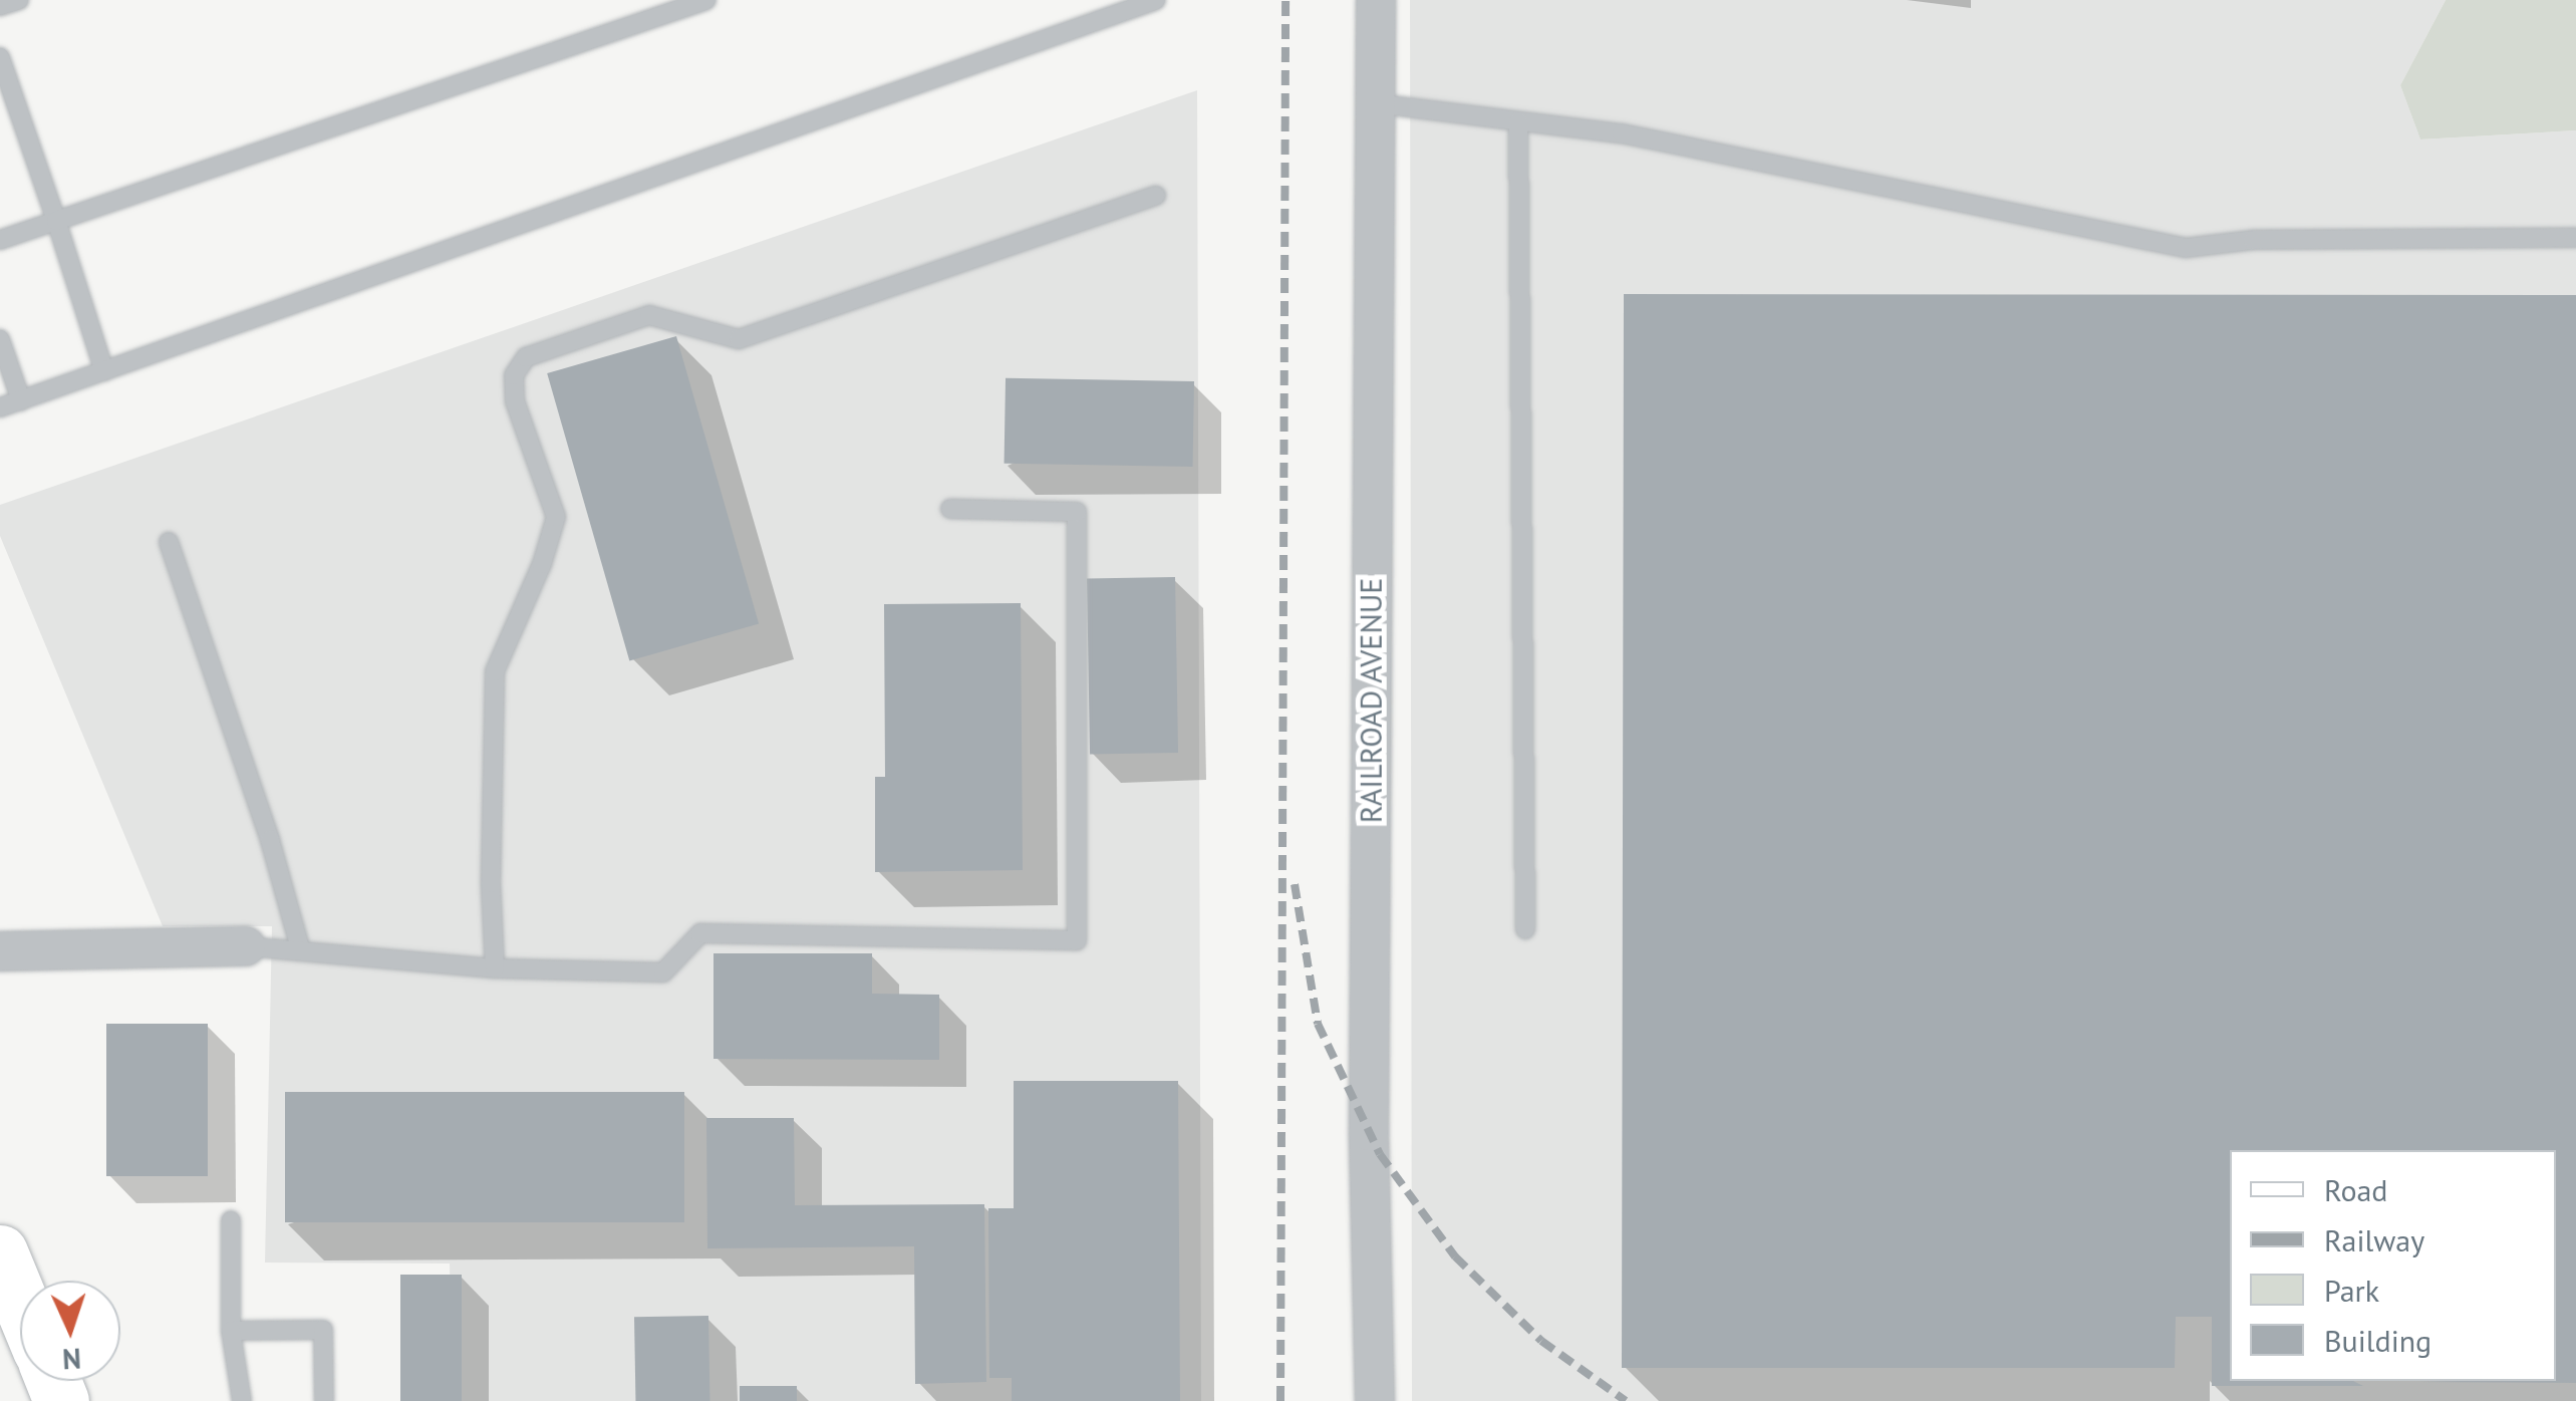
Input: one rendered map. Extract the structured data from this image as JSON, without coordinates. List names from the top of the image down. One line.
{"streets":{"street":["RAILROAD AVENUE"]},"legend":["Road","Railway","Park","Building"],"north":"bottom"}
